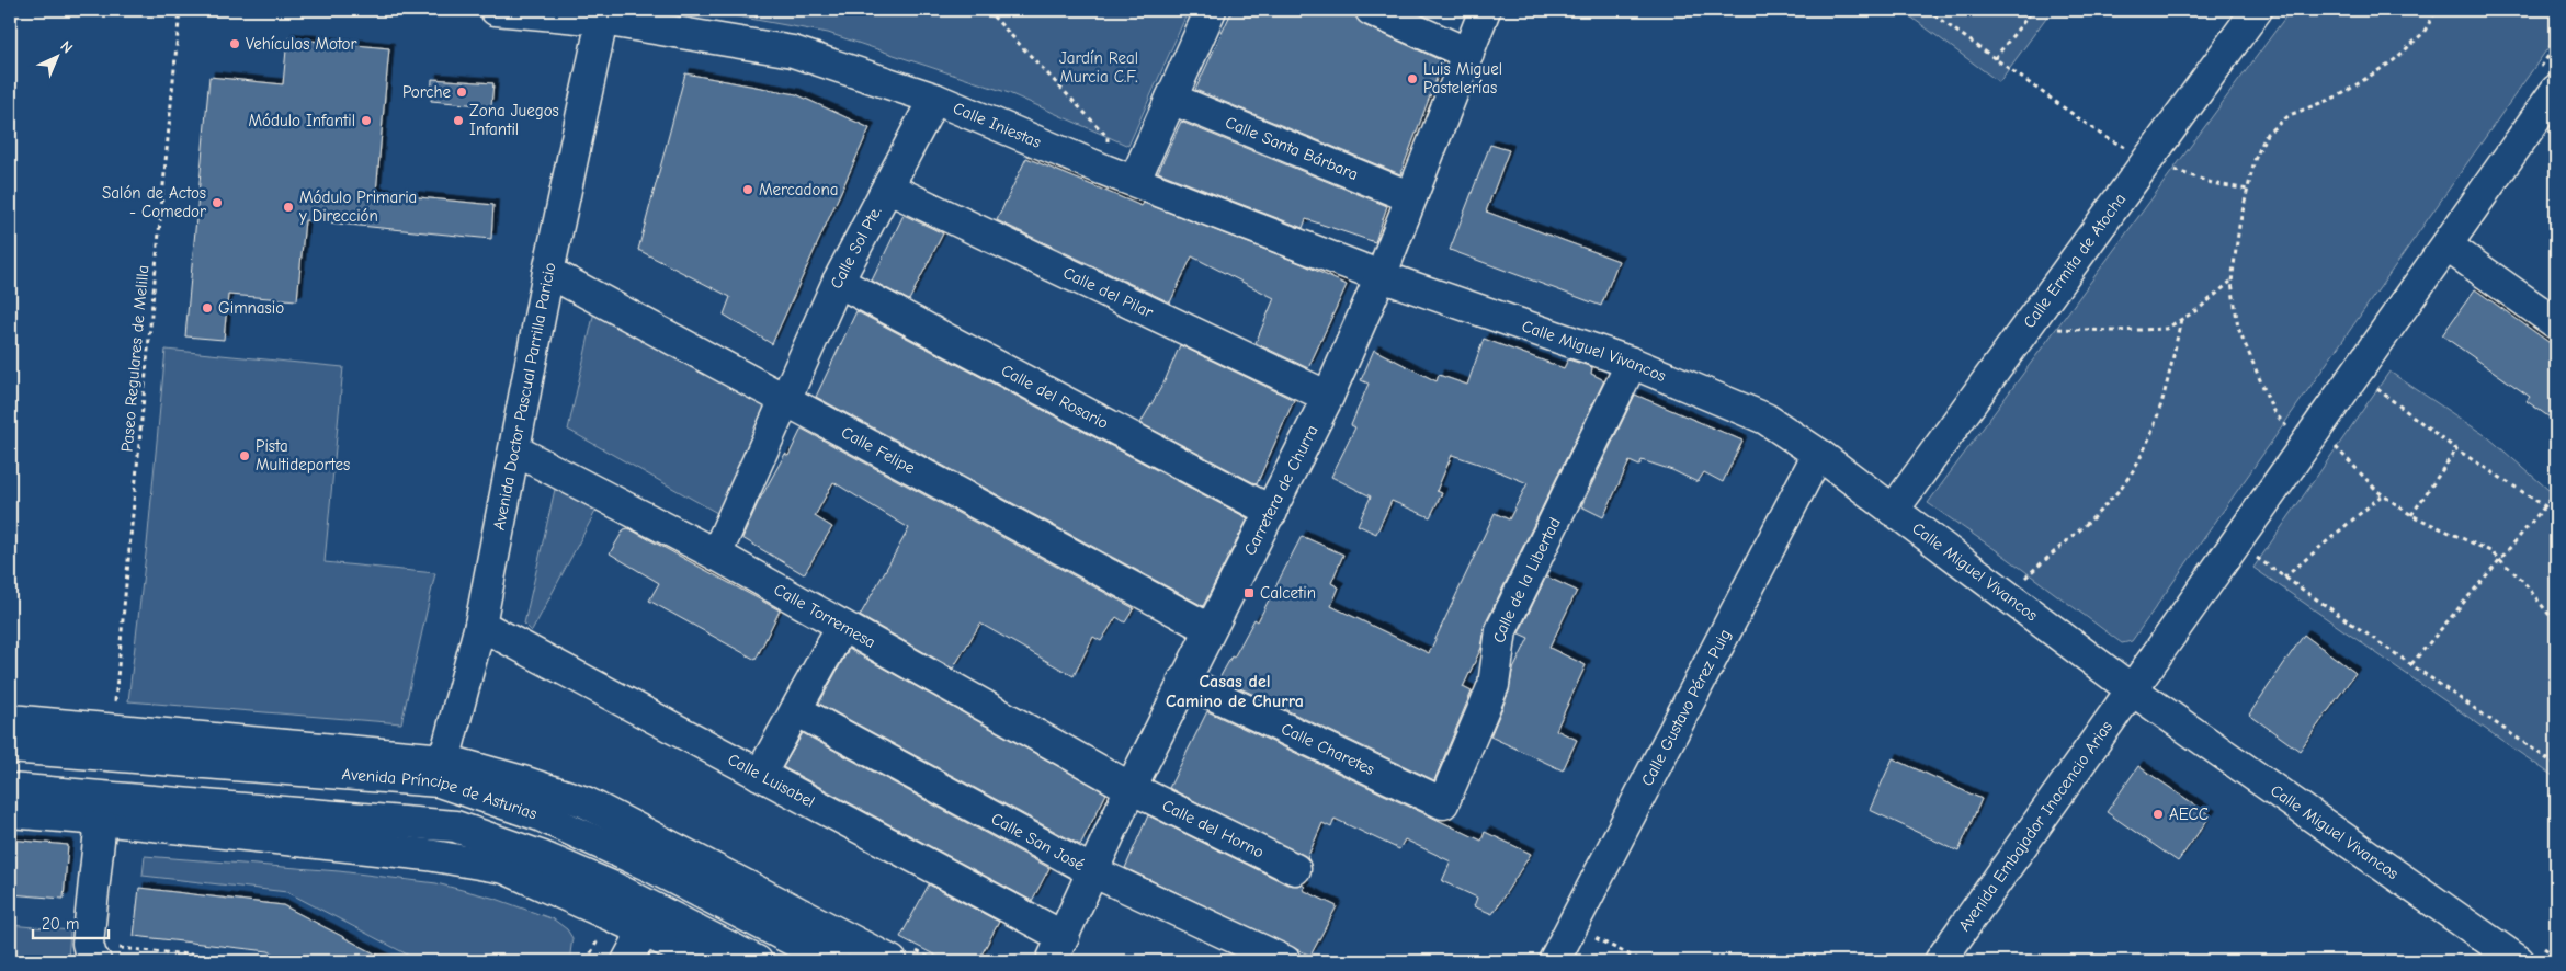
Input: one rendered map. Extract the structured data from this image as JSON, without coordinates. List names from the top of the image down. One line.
{"streets":{"street":["Calle Iniestas","Calle Santa Bárbara","Calle Sol Pte.","Calle Ermita de Atocha","Calle del Pilar","Calle Miguel Vivancos","Avenida Doctor Pascual Parrilla Paricio","Calle del Rosario","Calle Felipe","Carretera de Churra","Calle de la Libertad","Calle Torremesa","Calle Gustavo Pérez Puig","Calle Charetes","Calle Luisabel","Avenida Príncipe de Asturias","Avenida Embajador Inocencio Arias","Calle del Horno","Calle San José"],"path":["Paseo Regulares de Melilla"]},"crossings":[["Calle Iniestas","Calle Sol Pte."],["Calle Iniestas","Calle Miguel Vivancos"],["Calle Iniestas","Avenida Doctor Pascual Parrilla Paricio"],["Calle Iniestas","Carretera de Churra"],["Calle Santa Bárbara","Carretera de Churra"],["Calle Sol Pte.","Calle del Pilar"],["Calle Sol Pte.","Calle del Rosario"],["Calle Sol Pte.","Calle Felipe"],["Calle Sol Pte.","Calle Torremesa"],["Calle Ermita de Atocha","Calle Miguel Vivancos"],["Calle del Pilar","Carretera de Churra"],["Calle Miguel Vivancos","Carretera de Churra"],["Calle Miguel Vivancos","Calle de la Libertad"],["Calle Miguel Vivancos","Calle Gustavo Pérez Puig"],["Calle Miguel Vivancos","Avenida Embajador Inocencio Arias"],["Avenida Doctor Pascual Parrilla Paricio","Calle Felipe"],["Avenida Doctor Pascual Parrilla Paricio","Calle Torremesa"],["Avenida Doctor Pascual Parrilla Paricio","Calle Luisabel"],["Avenida Doctor Pascual Parrilla Paricio","Avenida Príncipe de Asturias"],["Calle del Rosario","Carretera de Churra"],["Calle Felipe","Carretera de Churra"],["Carretera de Churra","Calle Torremesa"],["Carretera de Churra","Calle Charetes"],["Carretera de Churra","Calle Luisabel"],["Carretera de Churra","Calle del Horno"],["Carretera de Churra","Calle San José"],["Calle de la Libertad","Calle Charetes"],["Calle Torremesa","Calle del Horno"]],"districts":["Casas del Camino de Churra"],"parks":["Jardín Real Murcia C.F."],"places":{"other":["Vehículos Motor","Luis Miguel Pastelerías","Porche","Módulo Infantil","Zona Juegos Infantil","Mercadona","Salón de Actos - Comedor","Módulo Primaria y Dirección","Gimnasio","Pista Multideportes","AECC"],"transit":["Calcetin"]},"scale_bar":"20 m","north":"top right"}
